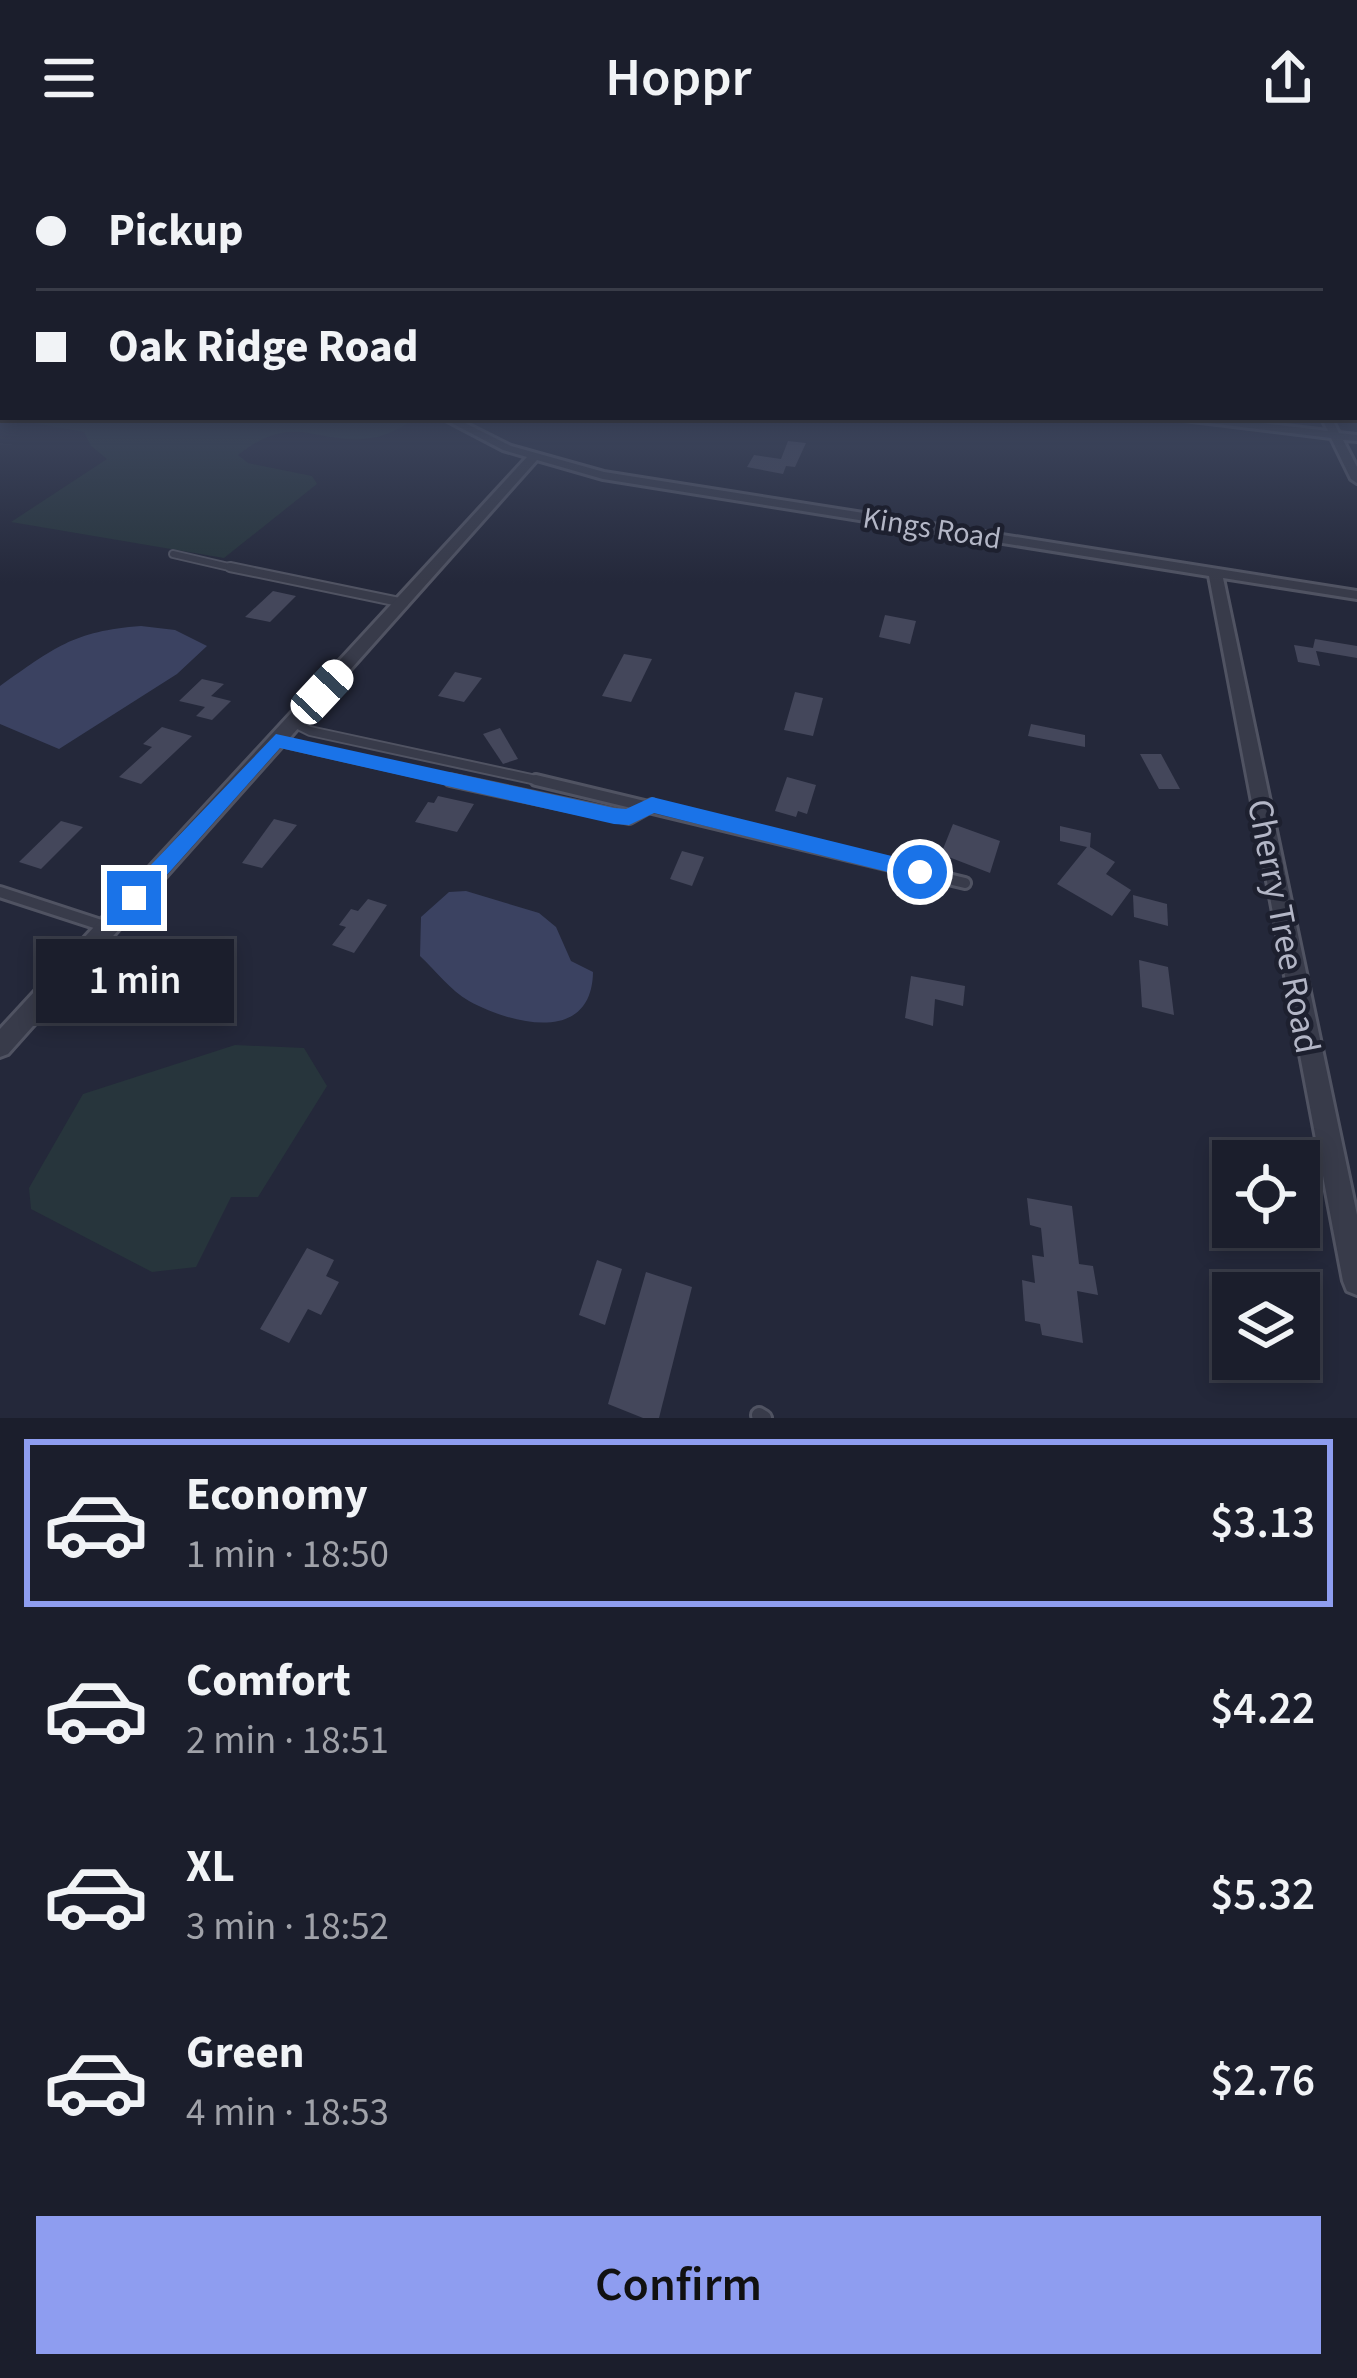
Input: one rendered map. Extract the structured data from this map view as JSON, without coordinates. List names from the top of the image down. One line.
{"streets":{"street":["Kings Road","Cherry Tree Road"]},"crossings":[["Kings Road","Cherry Tree Road"]],"page":{"header":"Hoppr","banner":["Pickup","Oak Ridge Road"],"bubble":"1 min","list":[{"name":"Economy","note":"1 min · 18:50","value":"$3.13"},{"name":"Comfort","note":"2 min · 18:51","value":"$4.22"},{"name":"XL","note":"3 min · 18:52","value":"$5.32"},{"name":"Green","note":"4 min · 18:53","value":"$2.76"}],"buttons":"Confirm"}}
